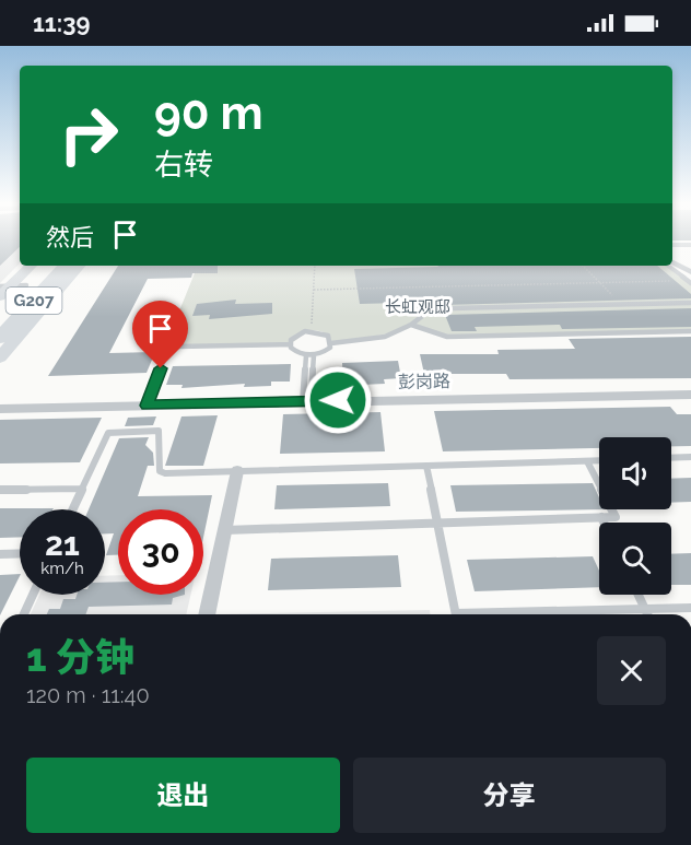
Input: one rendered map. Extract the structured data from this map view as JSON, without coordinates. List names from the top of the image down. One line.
{"streets":{"highway":["G207"],"street":["彭岗路"]},"districts":["长虹观邸"],"page":{"status":"11:39","turn":["90 m","右转"],"then":"然后","speed":"21 km/h","limit":"30","heading":["1 分钟","120 m · 11:40"],"buttons":["退出","分享"]}}
